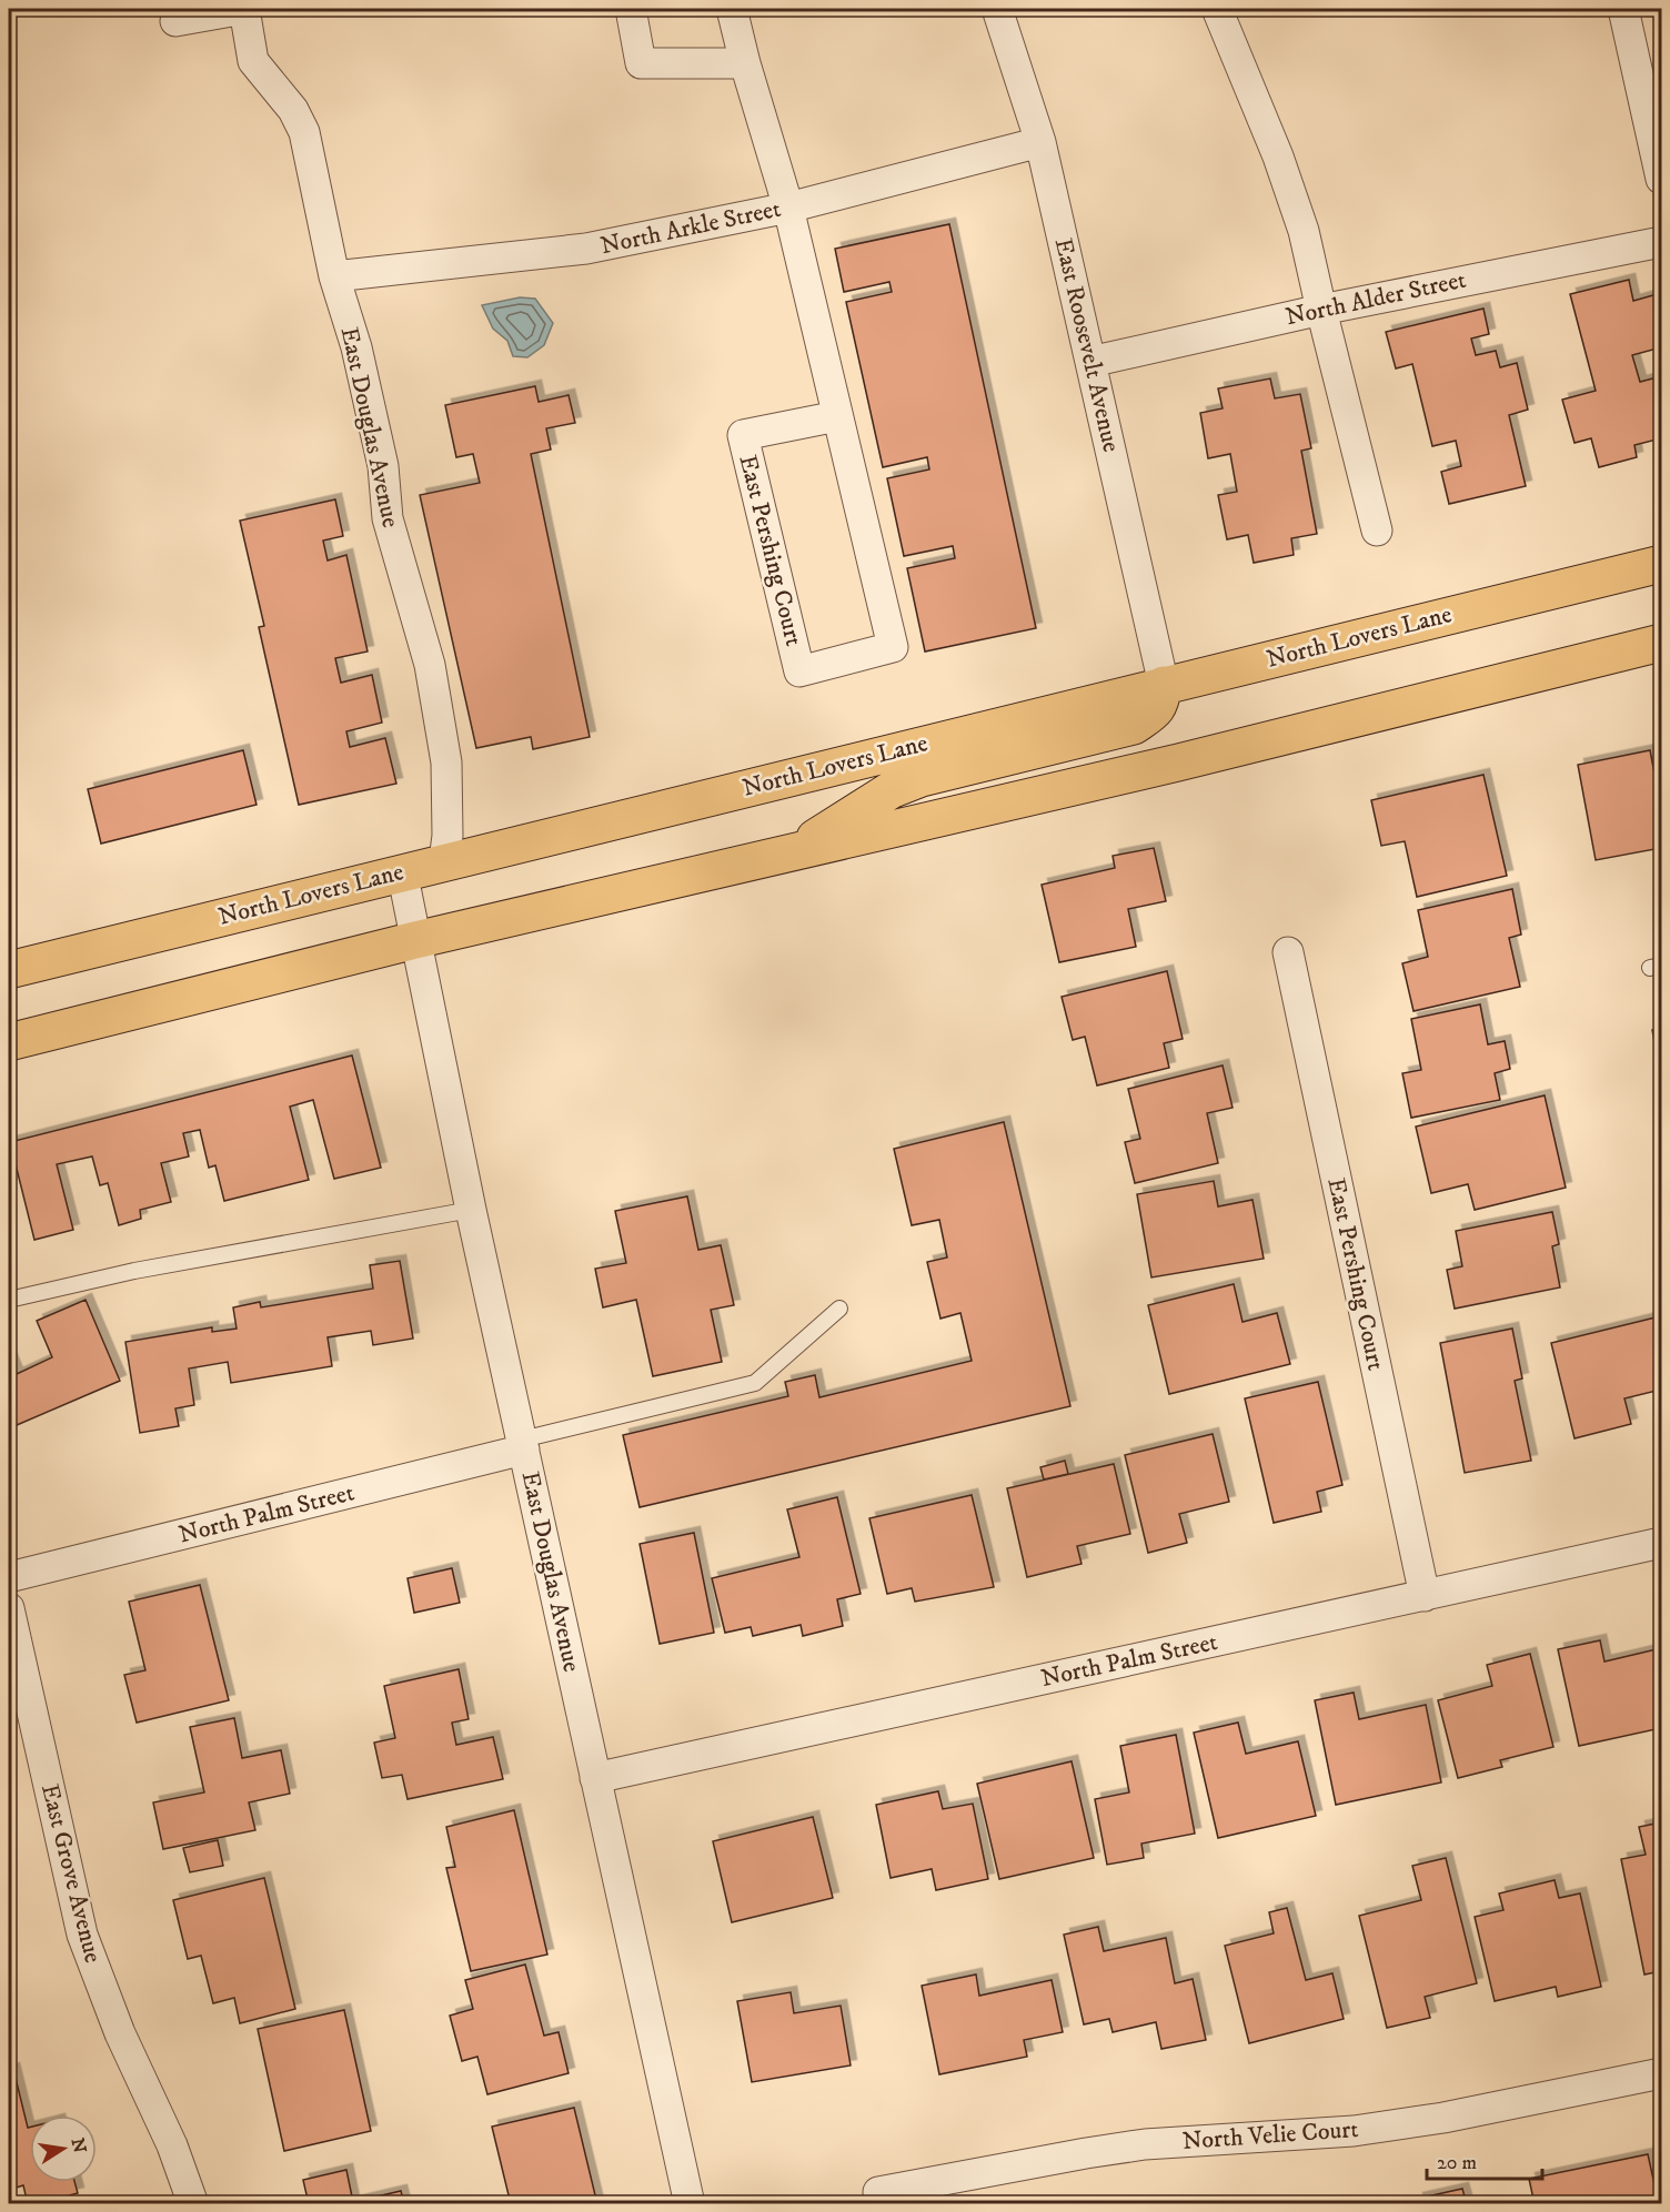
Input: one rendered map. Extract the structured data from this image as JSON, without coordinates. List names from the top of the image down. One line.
{"streets":{"main road":["North Lovers Lane"],"street":["North Arkle Street","North Alder Street","East Roosevelt Avenue","East Douglas Avenue","East Pershing Court","North Palm Street","East Grove Avenue","North Velie Court"]},"crossings":[["North Arkle Street","East Roosevelt Avenue"],["North Arkle Street","East Douglas Avenue"],["North Arkle Street","East Pershing Court"],["North Alder Street","East Roosevelt Avenue"],["East Roosevelt Avenue","North Lovers Lane"],["East Douglas Avenue","North Lovers Lane"],["East Douglas Avenue","North Palm Street"],["East Pershing Court","North Palm Street"]],"scale_bar":"20 m","north":"right"}
